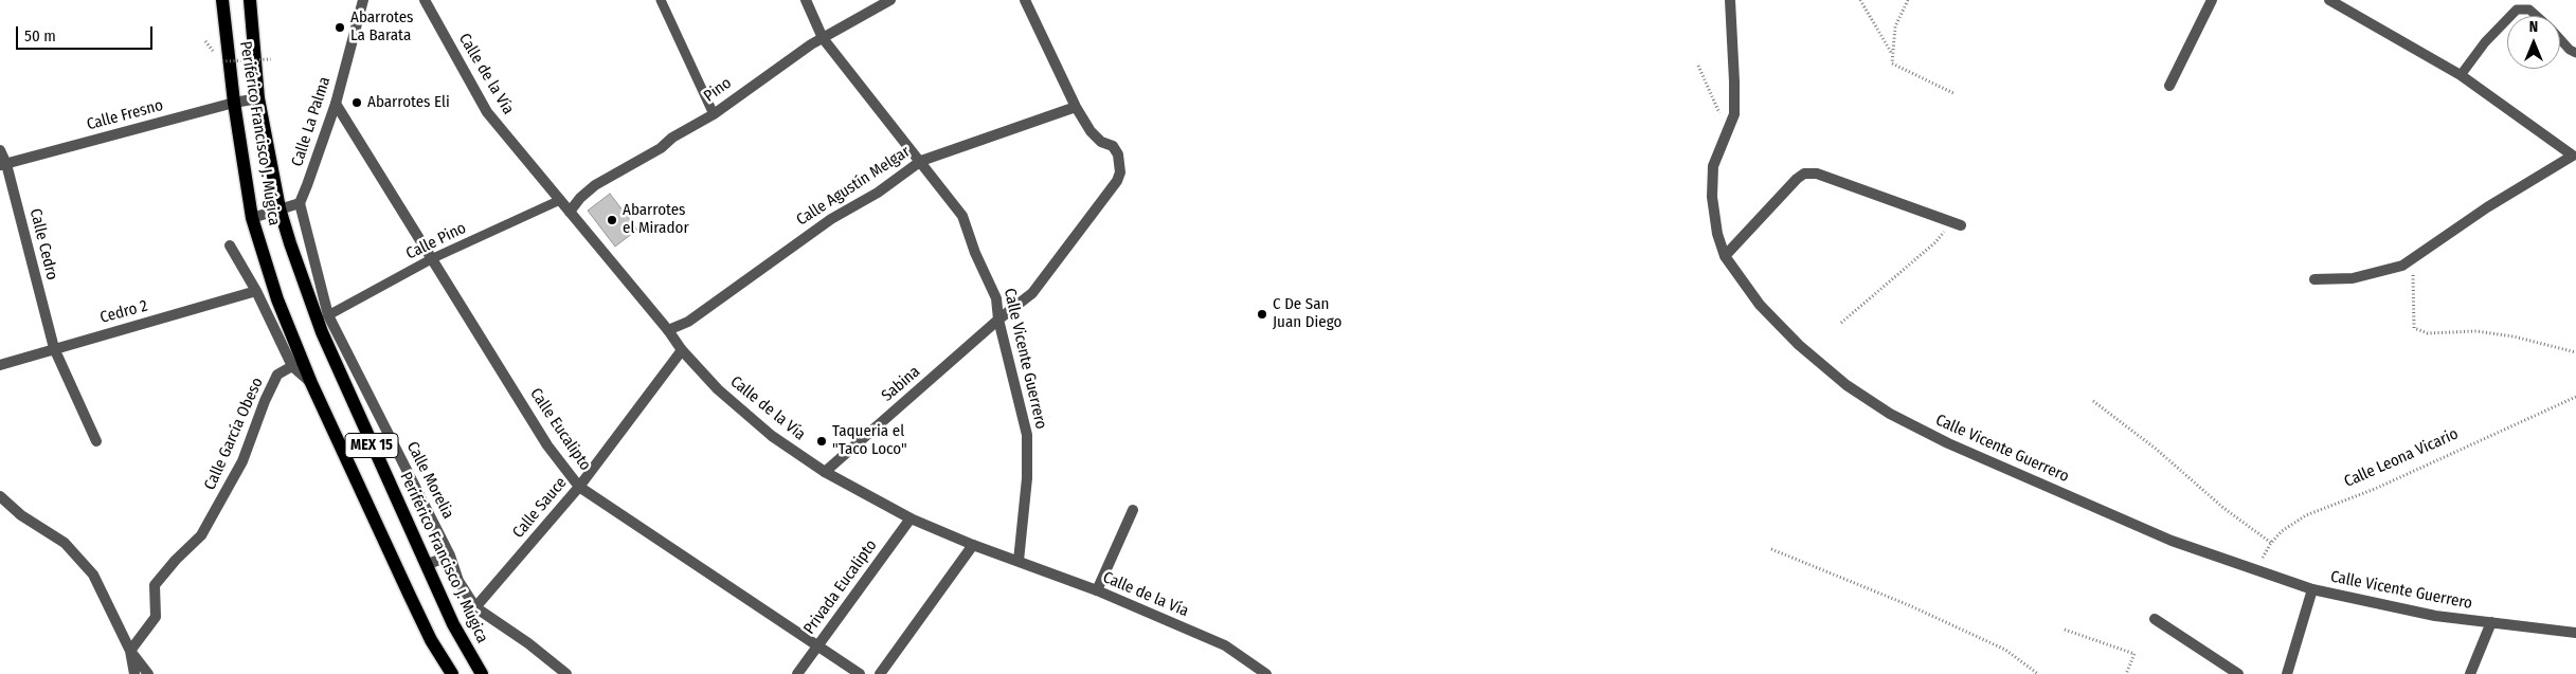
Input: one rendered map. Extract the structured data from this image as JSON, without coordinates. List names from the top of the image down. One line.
{"streets":{"main road":["Periférico Francisco J. Múgica","MEX 15"],"street":["Calle de la Vía","Pino","Calle Fresno","Calle La Palma","Calle Agustín Melgar","Calle Cedro","Cedro 2","Calle Vicente Guerrero","Sabina","Calle Eucalipto","Calle García Obeso","Calle Morelia","Calle Sauce","Privada Eucalipto"],"lane":["Calle Pino"],"path":["Calle Leona Vicario"]},"crossings":[["Calle de la Vía","Pino"],["Calle de la Vía","Calle Agustín Melgar"],["Calle de la Vía","Calle Pino"],["Calle de la Vía","Calle Vicente Guerrero"],["Calle de la Vía","Sabina"],["Calle de la Vía","Calle Sauce"],["Calle de la Vía","Privada Eucalipto"],["Pino","Calle Vicente Guerrero"],["Calle Fresno","Periférico Francisco J. Múgica"],["Calle Fresno","Calle Cedro"],["Calle La Palma","Calle Eucalipto"],["Calle La Palma","Calle Morelia"],["Calle Agustín Melgar","Calle Vicente Guerrero"],["Calle Agustín Melgar","Sabina"],["Calle Pino","Calle Eucalipto"],["Calle Pino","Calle Morelia"],["Calle Cedro","Cedro 2"],["Calle Vicente Guerrero","Sabina"],["Calle Vicente Guerrero","Calle Leona Vicario"],["Calle Eucalipto","Calle Sauce"],["Calle Eucalipto","Privada Eucalipto"],["Calle Morelia","Calle Sauce"]],"places":["Abarrotes La Barata","Abarrotes Eli","Abarrotes el Mirador","C De San Juan Diego","Taqueria el \"Taco Loco\""],"scale_bar":"50 m","north":"top"}
